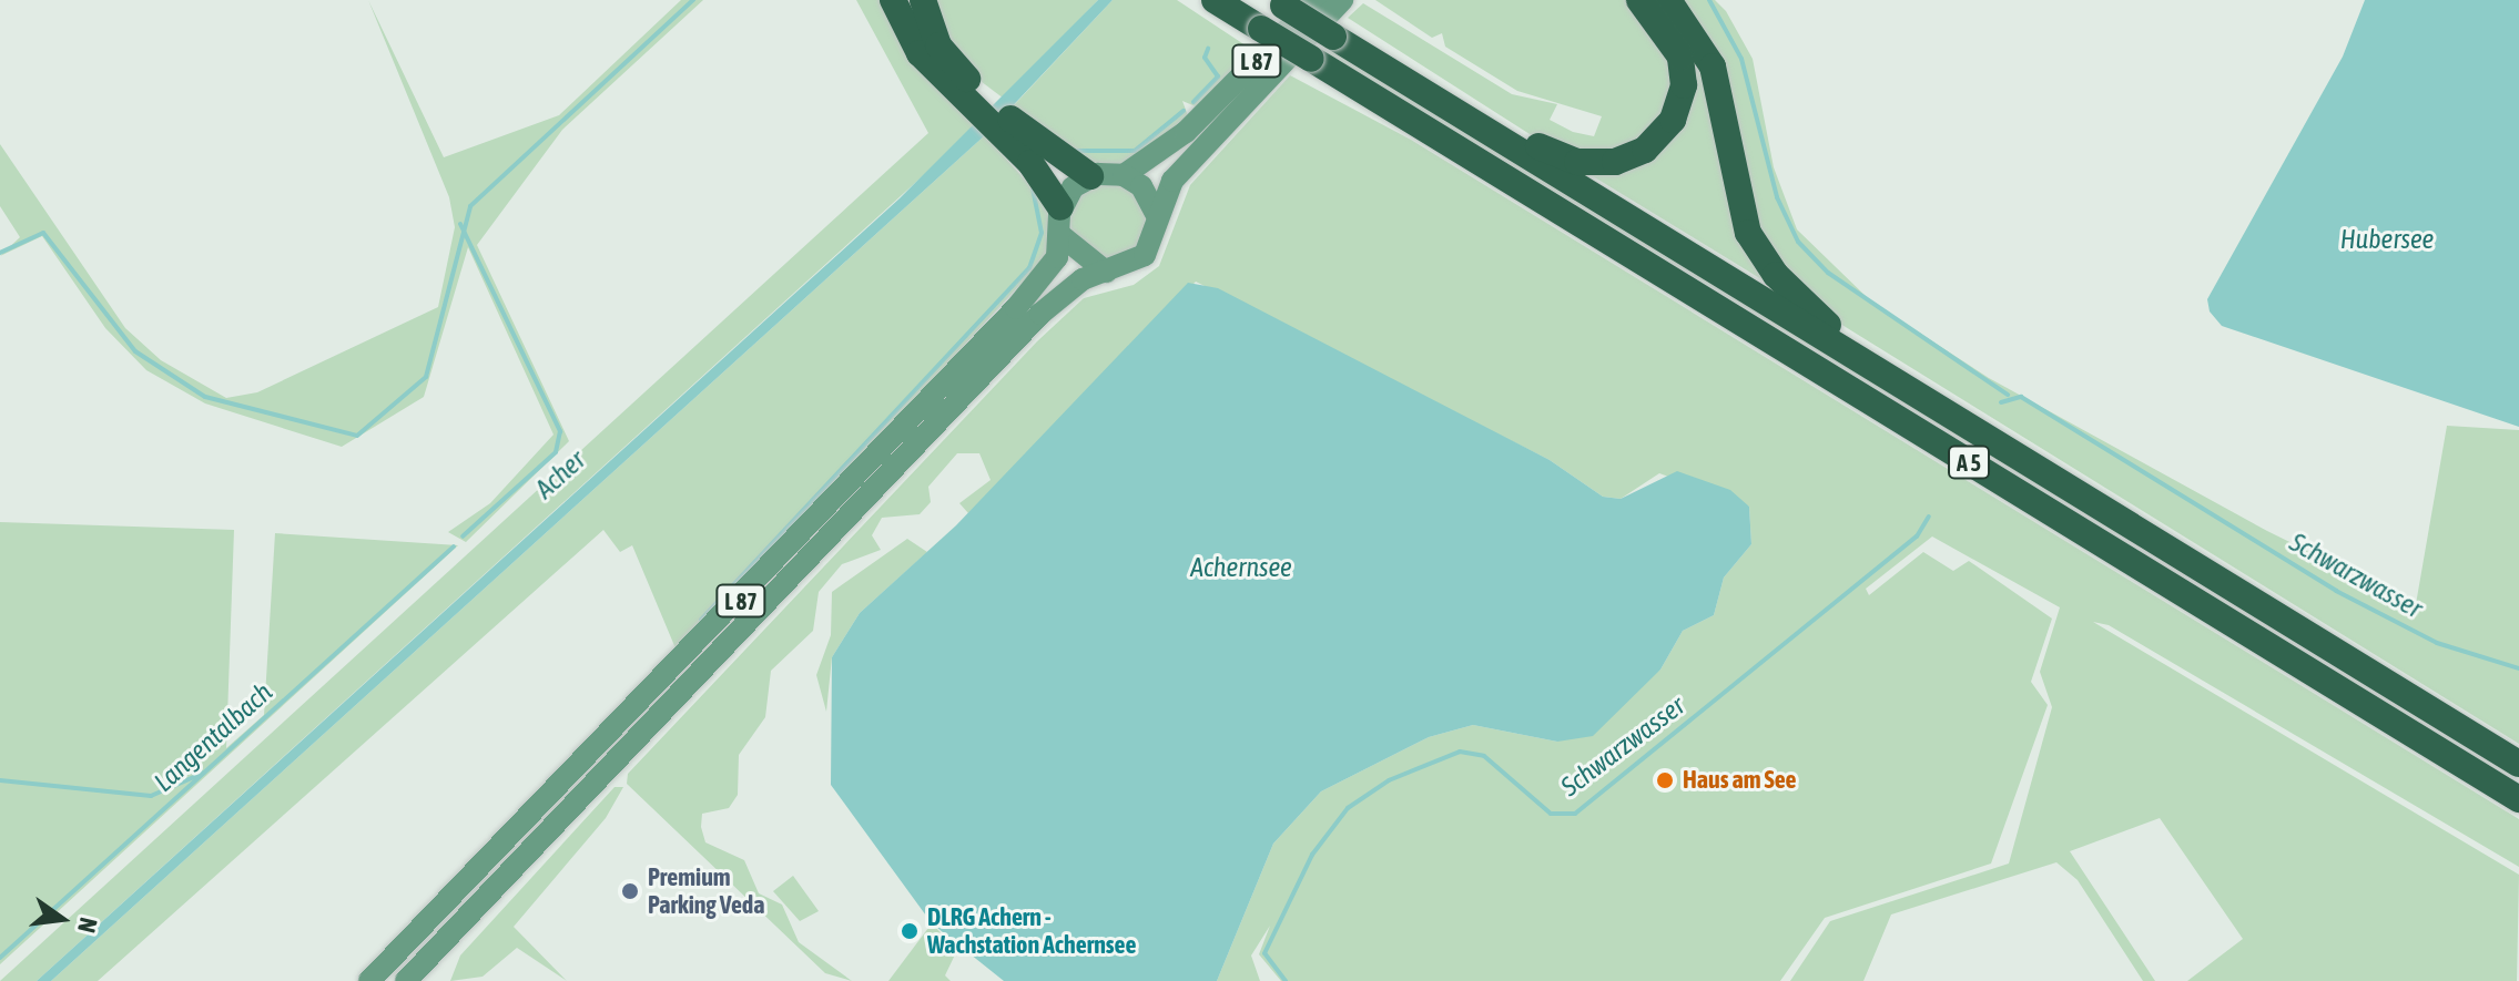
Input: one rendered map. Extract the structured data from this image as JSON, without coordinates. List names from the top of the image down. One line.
{"streets":{"highway":["A 5"],"main road":["L 87"]},"water":["Hubersee","Acher","Achernsee","Schwarzwasser","Langentalbach"],"places":["Haus am See","Premium Parking Veda","DLRG Achern - Wachstation Achernsee"],"north":"right"}
